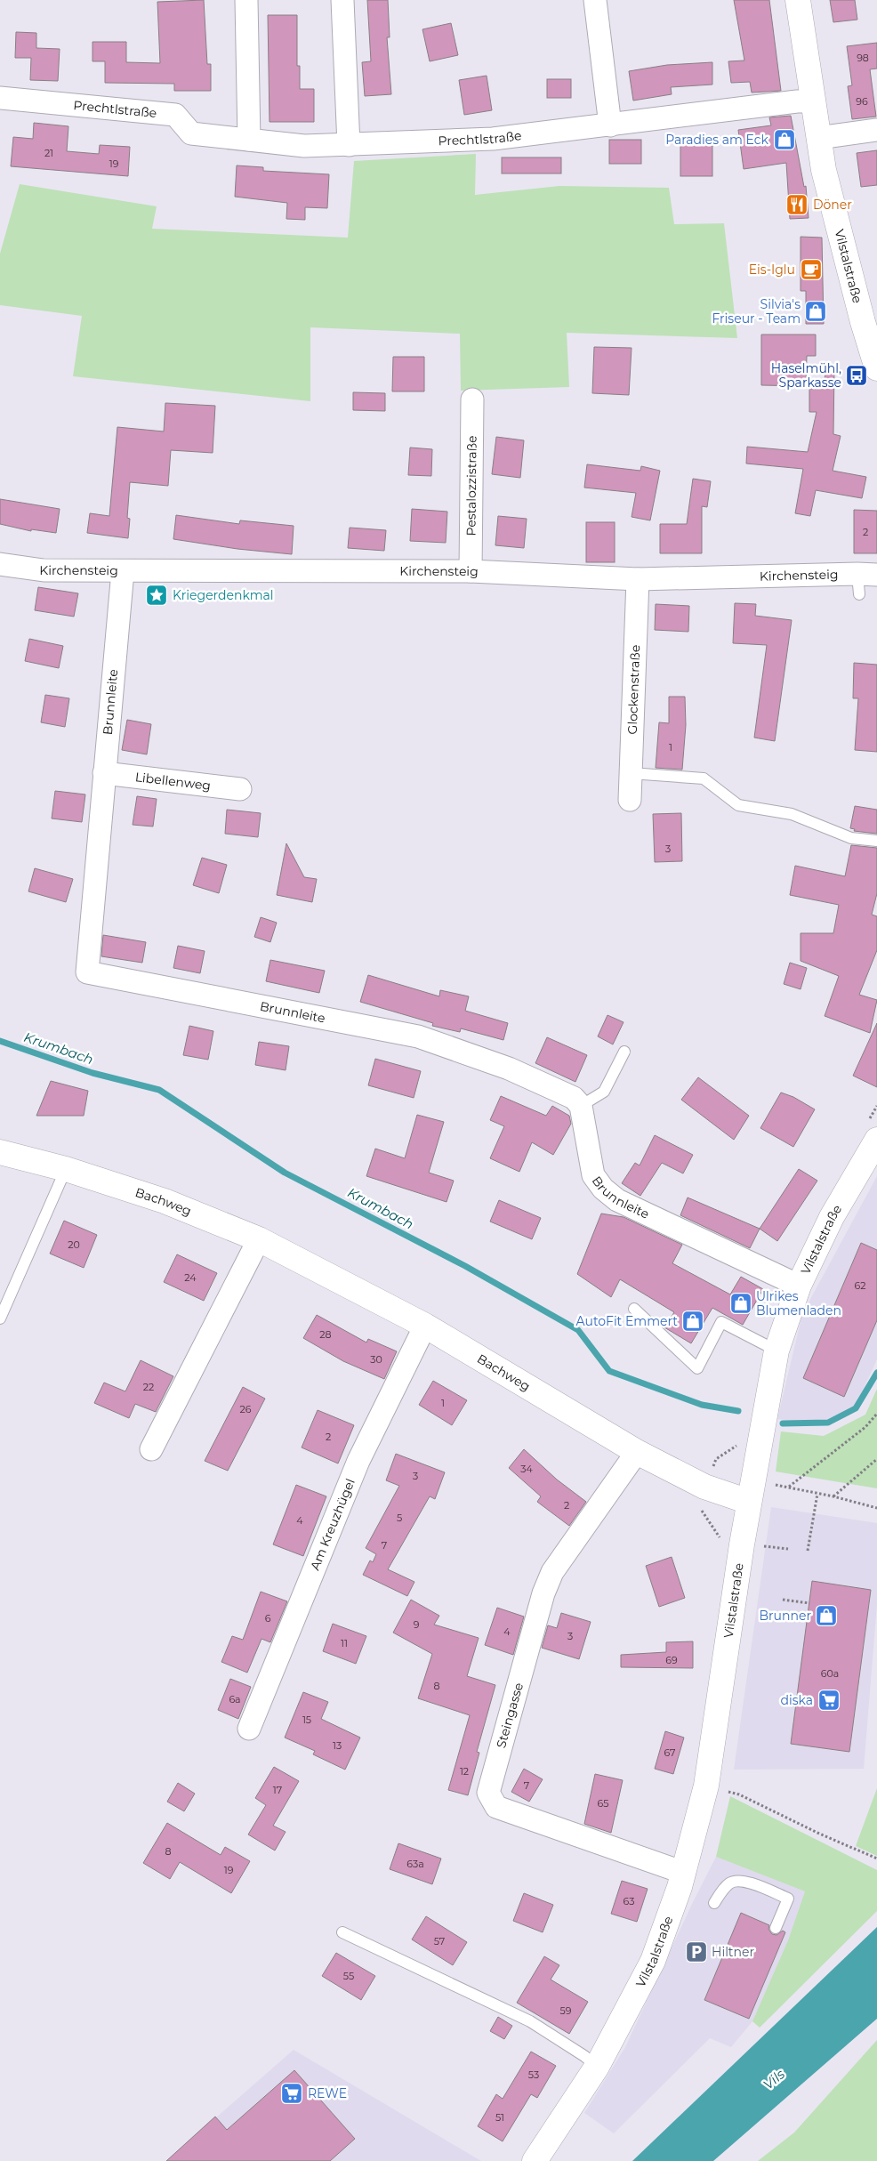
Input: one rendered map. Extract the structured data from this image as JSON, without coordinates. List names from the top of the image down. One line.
{"streets":{"main road":["Vilstalstraße","Bachweg"],"street":["Prechtlstraße","Pestalozzistraße","Kirchensteig","Glockenstraße","Brunnleite","Libellenweg","Am Kreuzhügel","Steingasse"]},"crossings":[["Prechtlstraße","Vilstalstraße"],["Vilstalstraße","Brunnleite"],["Vilstalstraße","Bachweg"],["Vilstalstraße","Steingasse"],["Pestalozzistraße","Kirchensteig"],["Kirchensteig","Glockenstraße"],["Kirchensteig","Brunnleite"],["Brunnleite","Libellenweg"],["Bachweg","Am Kreuzhügel"],["Bachweg","Steingasse"]],"water":["Krumbach","Vils"],"places":{"shop":["Paradies am Eck","Silvia's Friseur - Team","Ulrikes Blumenladen","AutoFit Emmert","Brunner"],"restaurant":["Döner"],"cafe":["Eis-Iglu"],"bus stop":["Haselmühl, Sparkasse"],"place":["Kriegerdenkmal"],"supermarket":["diska","REWE"],"parking":["Hiltner"]},"house_numbers":["98","96","21","19","2","1","3","20","24","62","28","30","22","1","26","2","34","3","2","5","4","7","6","9","4","3","11","69","60a","8","6a","15","13","67","12","7","17","65","8","63a","19","63","57","55","59","53","51"]}
